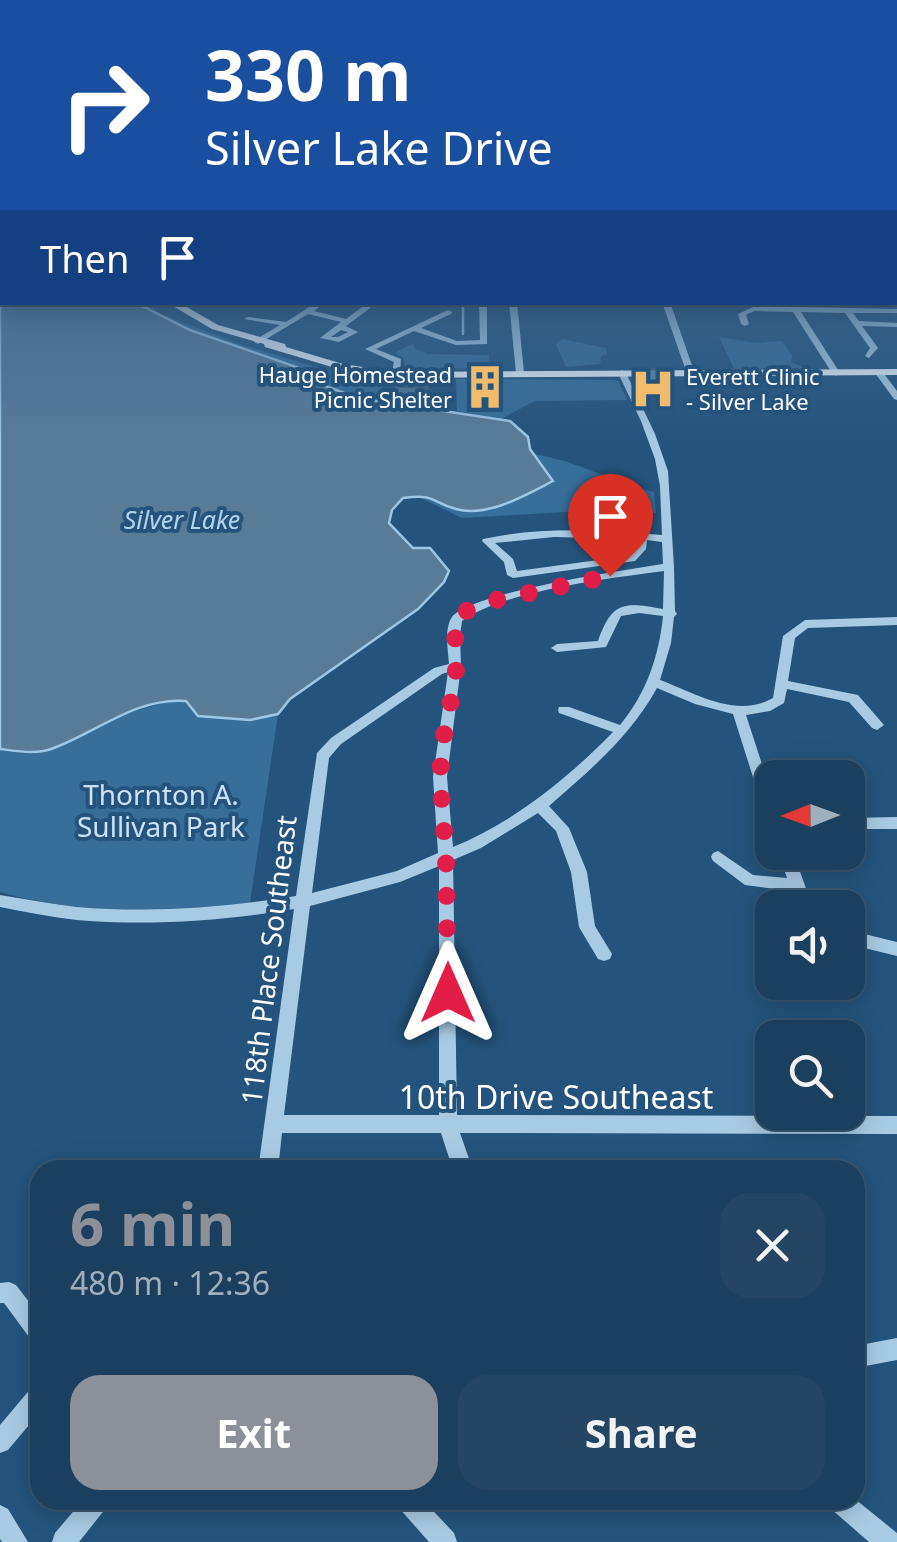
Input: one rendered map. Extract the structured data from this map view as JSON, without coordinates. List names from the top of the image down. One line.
{"streets":{"street":["118th Place Southeast","10th Drive Southeast"]},"crossings":[["118th Place Southeast","10th Drive Southeast"]],"water":["Silver Lake"],"parks":["Thornton A. Sullivan Park"],"places":{"building":["Hauge Homestead Picnic Shelter"],"hospital":["Everett Clinic - Silver Lake"]},"north":"left","page":{"turn":["330 m","Silver Lake Drive"],"then":"Then","heading":["6 min","480 m · 12:36"],"buttons":["Exit","Share"]}}
